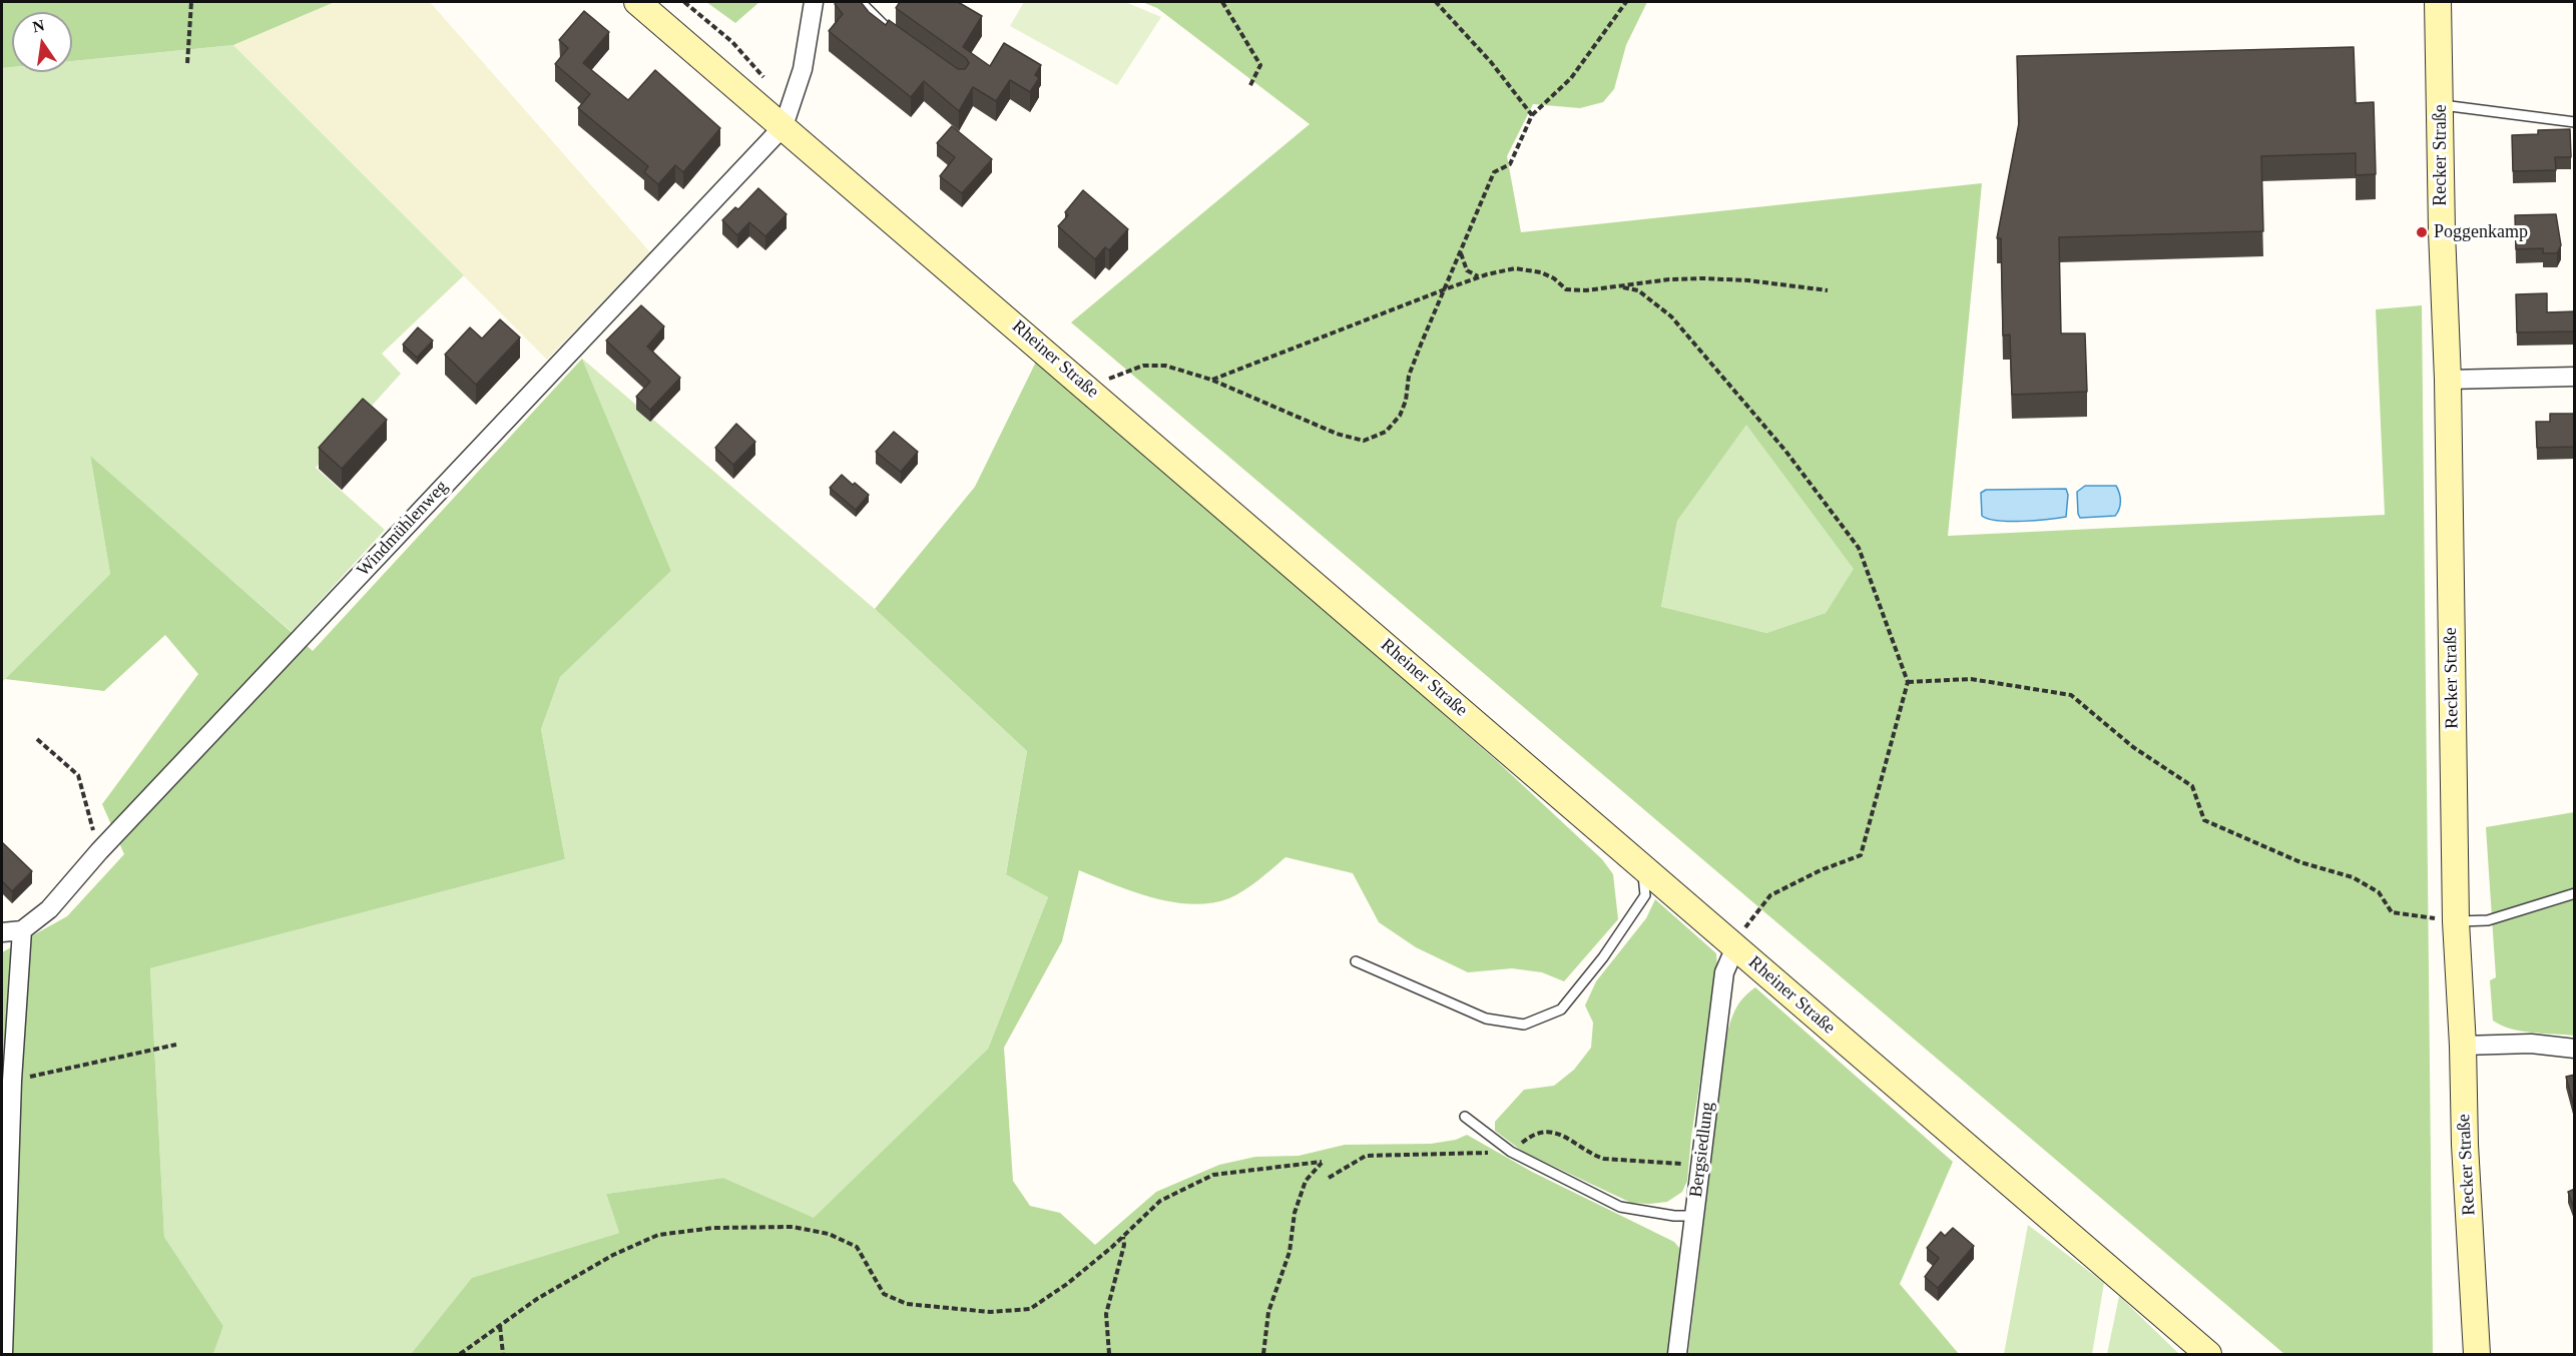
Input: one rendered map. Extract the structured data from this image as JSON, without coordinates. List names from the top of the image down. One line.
{"streets":{"main road":["Recker Straße","Rheiner Straße"],"street":["Windmühlenweg","Bergsiedlung"]},"crossings":[["Rheiner Straße","Windmühlenweg"],["Rheiner Straße","Bergsiedlung"]],"places":["Poggenkamp"],"north":"top"}
